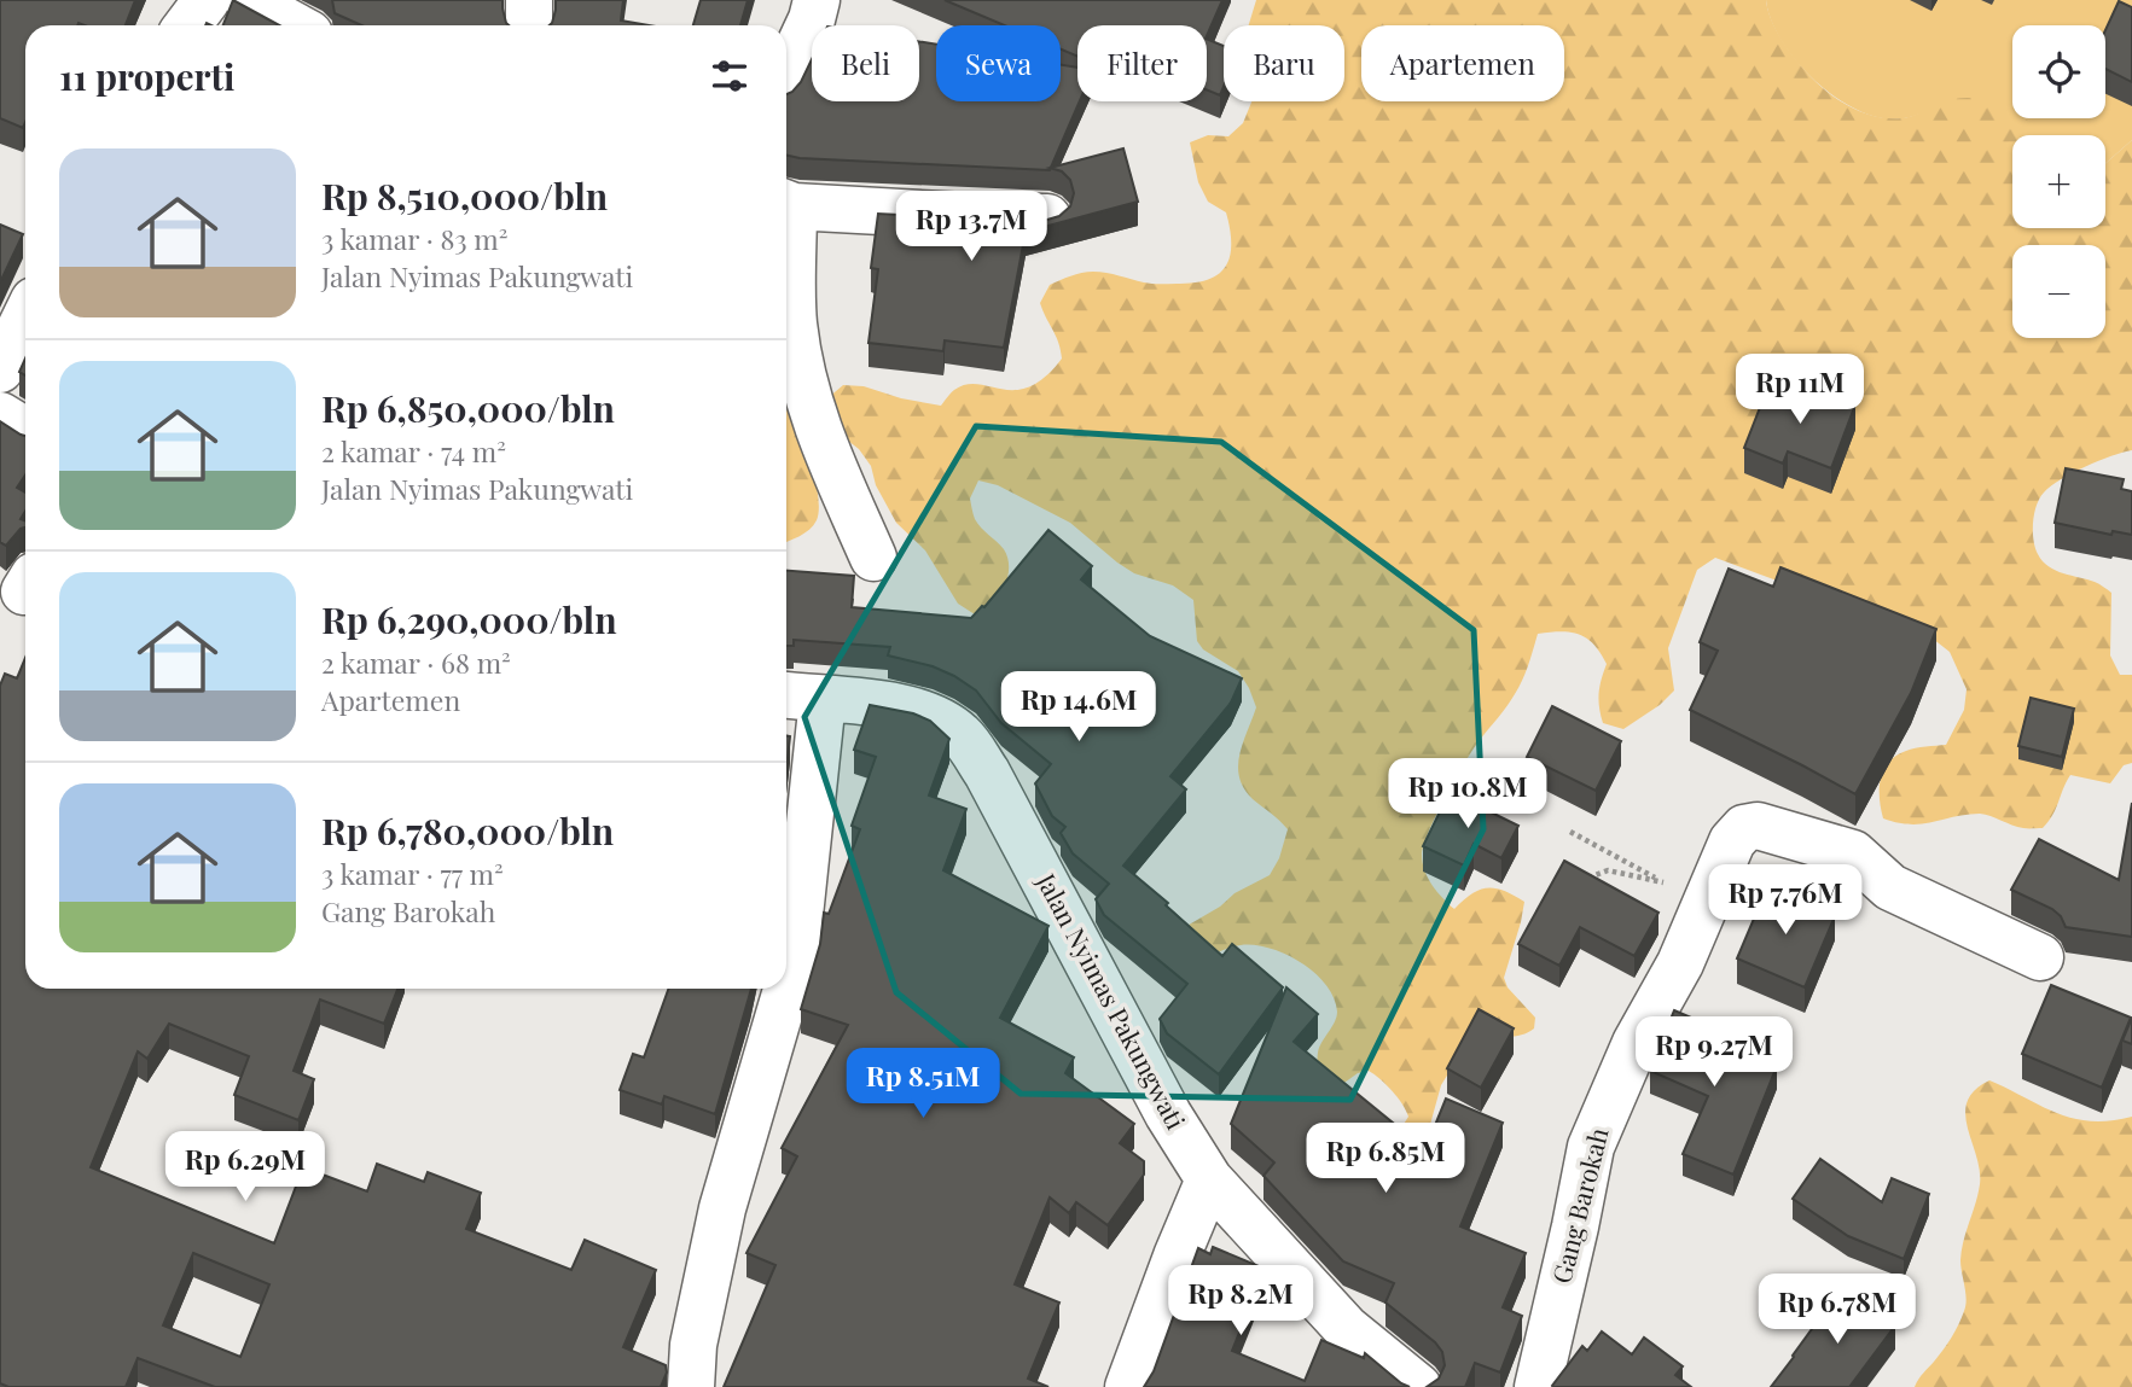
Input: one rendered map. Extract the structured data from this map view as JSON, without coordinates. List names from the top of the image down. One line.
{"streets":{"street":["Jalan Nyimas Pakungwati","Gang Barokah"]},"page":{"map_buttons":["+","−"],"chip":["Beli","Sewa","Filter","Baru","Apartemen"],"heading":"11 properti","list":[{"name":"Rp 8,510,000/bln","note":"3 kamar · 83 m² · Jalan Nyimas Pakungwati"},{"name":"Rp 6,850,000/bln","note":"2 kamar · 74 m² · Jalan Nyimas Pakungwati"},{"name":"Rp 6,290,000/bln","note":"2 kamar · 68 m² · Apartemen"},{"name":"Rp 6,780,000/bln","note":"3 kamar · 77 m² · Gang Barokah"}],"price":["Rp 13.7M","Rp 11M","Rp 14.6M","Rp 10.8M","Rp 7.76M","Rp 9.27M","Rp 8.51M","Rp 6.85M","Rp 6.29M","Rp 8.2M","Rp 6.78M"]}}
